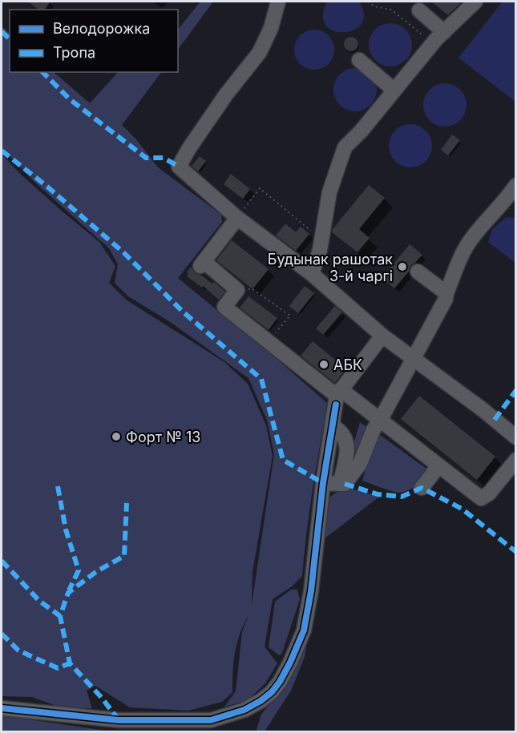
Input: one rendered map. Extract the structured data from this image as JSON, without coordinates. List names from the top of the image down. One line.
{"places":["Будынак рашотак 3-й чаргі","АБК","Форт № 13"],"legend":["Велодорожка","Тропа"]}
